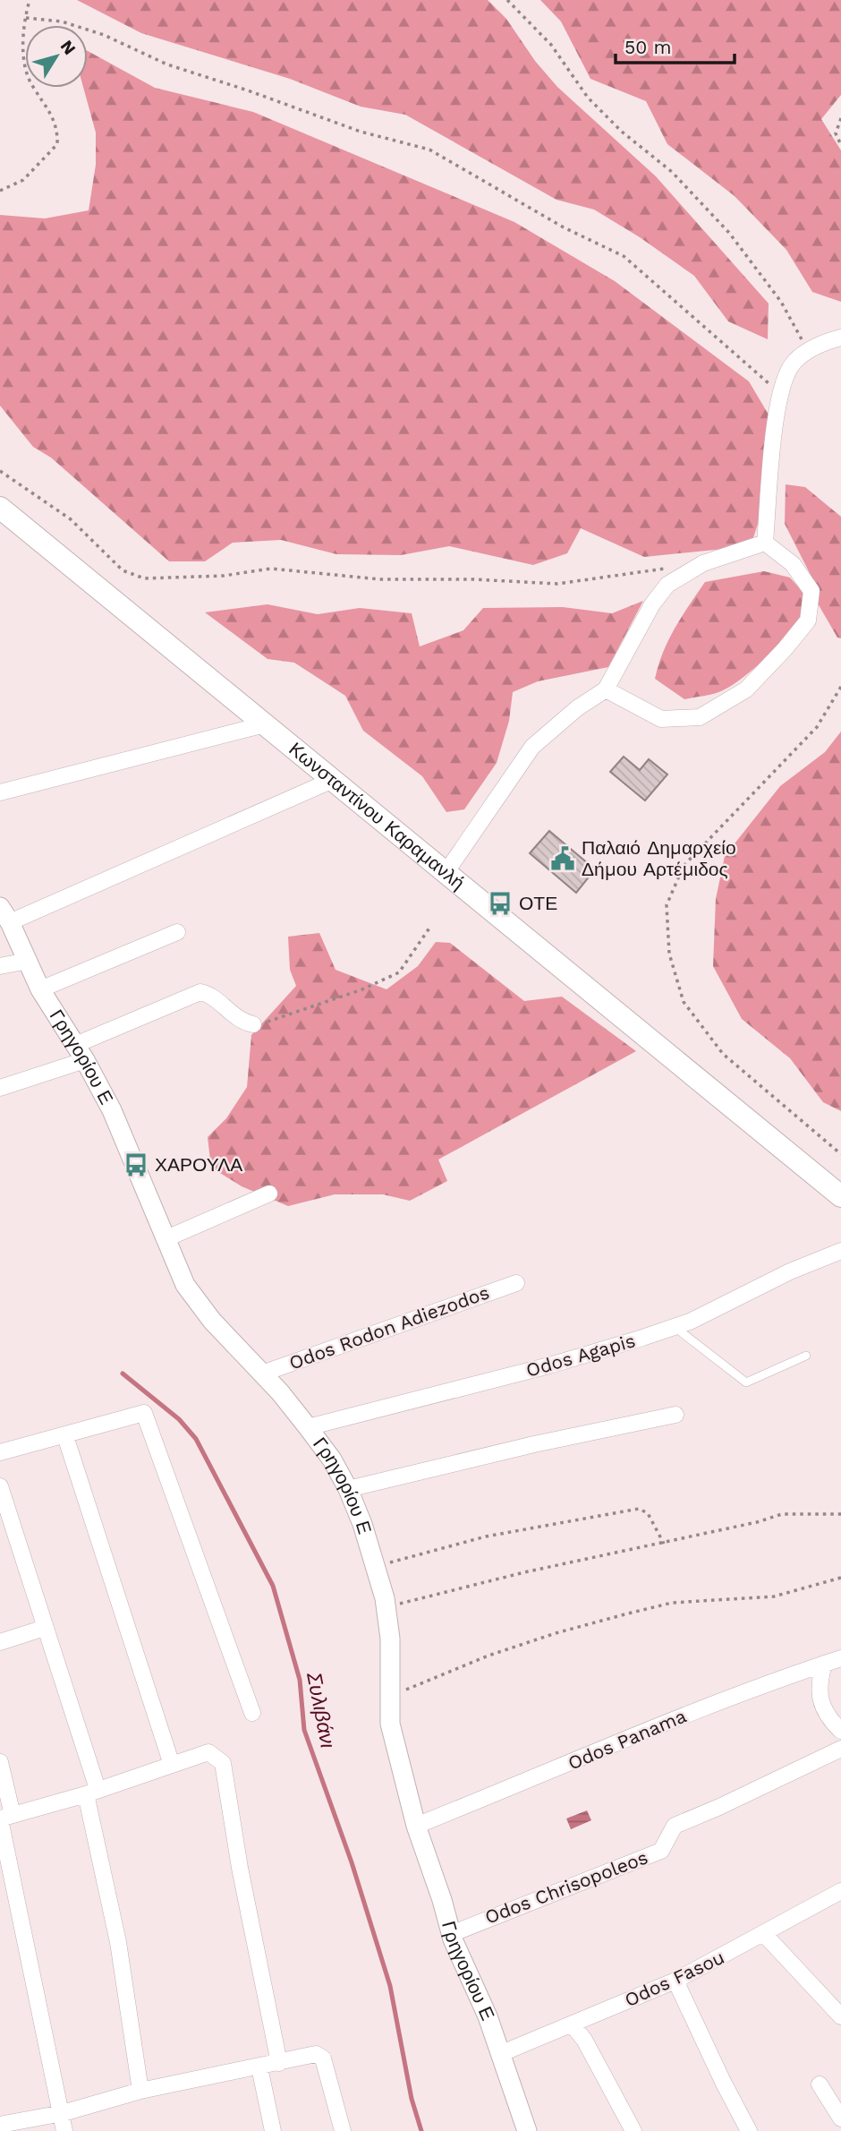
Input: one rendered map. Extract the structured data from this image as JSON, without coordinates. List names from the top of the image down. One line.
{"streets":{"main road":["Κωνσταντίνου Καραμανλή"],"street":["Γρηγορίου Ε","Odos Rodon Adiezodos","Odos Agapis","Odos Panama","Odos Chrisopoleos","Odos Fasou"]},"crossings":[["Γρηγορίου Ε","Odos Rodon Adiezodos"],["Γρηγορίου Ε","Odos Agapis"],["Γρηγορίου Ε","Odos Panama"],["Γρηγορίου Ε","Odos Chrisopoleos"],["Γρηγορίου Ε","Odos Fasou"]],"water":["Συλιβάνι"],"places":{"public building":["Παλαιό Δημαρχείο Δήμου Αρτέμιδος"],"bus stop":["ΟΤΕ","ΧΑΡΟΥΛΑ"]},"scale_bar":"50 m","north":"top right"}
